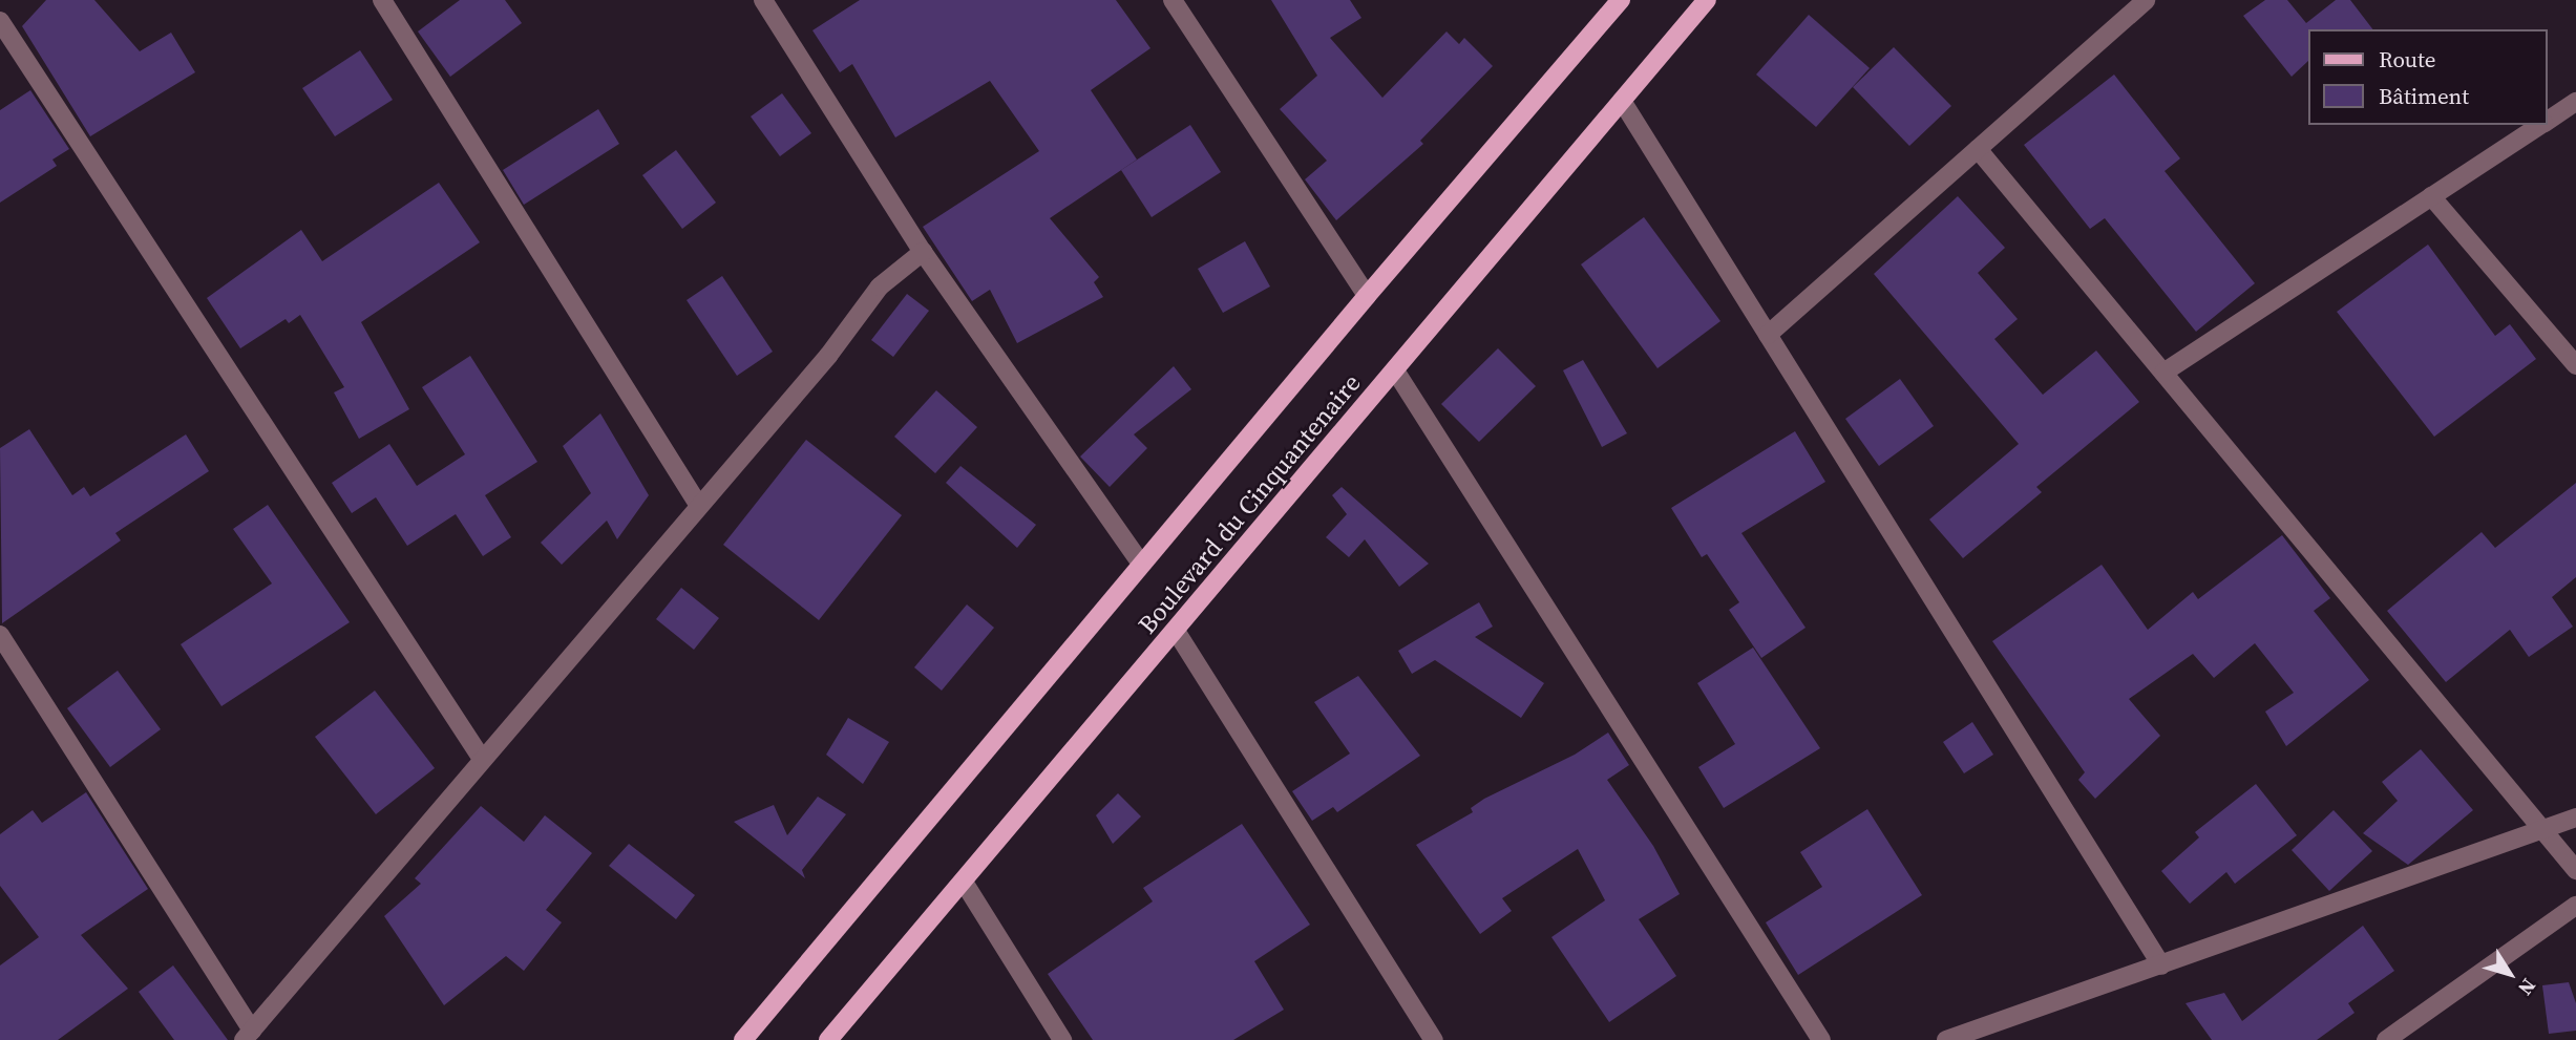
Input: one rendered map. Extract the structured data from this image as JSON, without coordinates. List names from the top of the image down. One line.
{"streets":{"main road":["Boulevard du Cinquantenaire"]},"legend":["Route","Bâtiment"],"north":"bottom right"}
